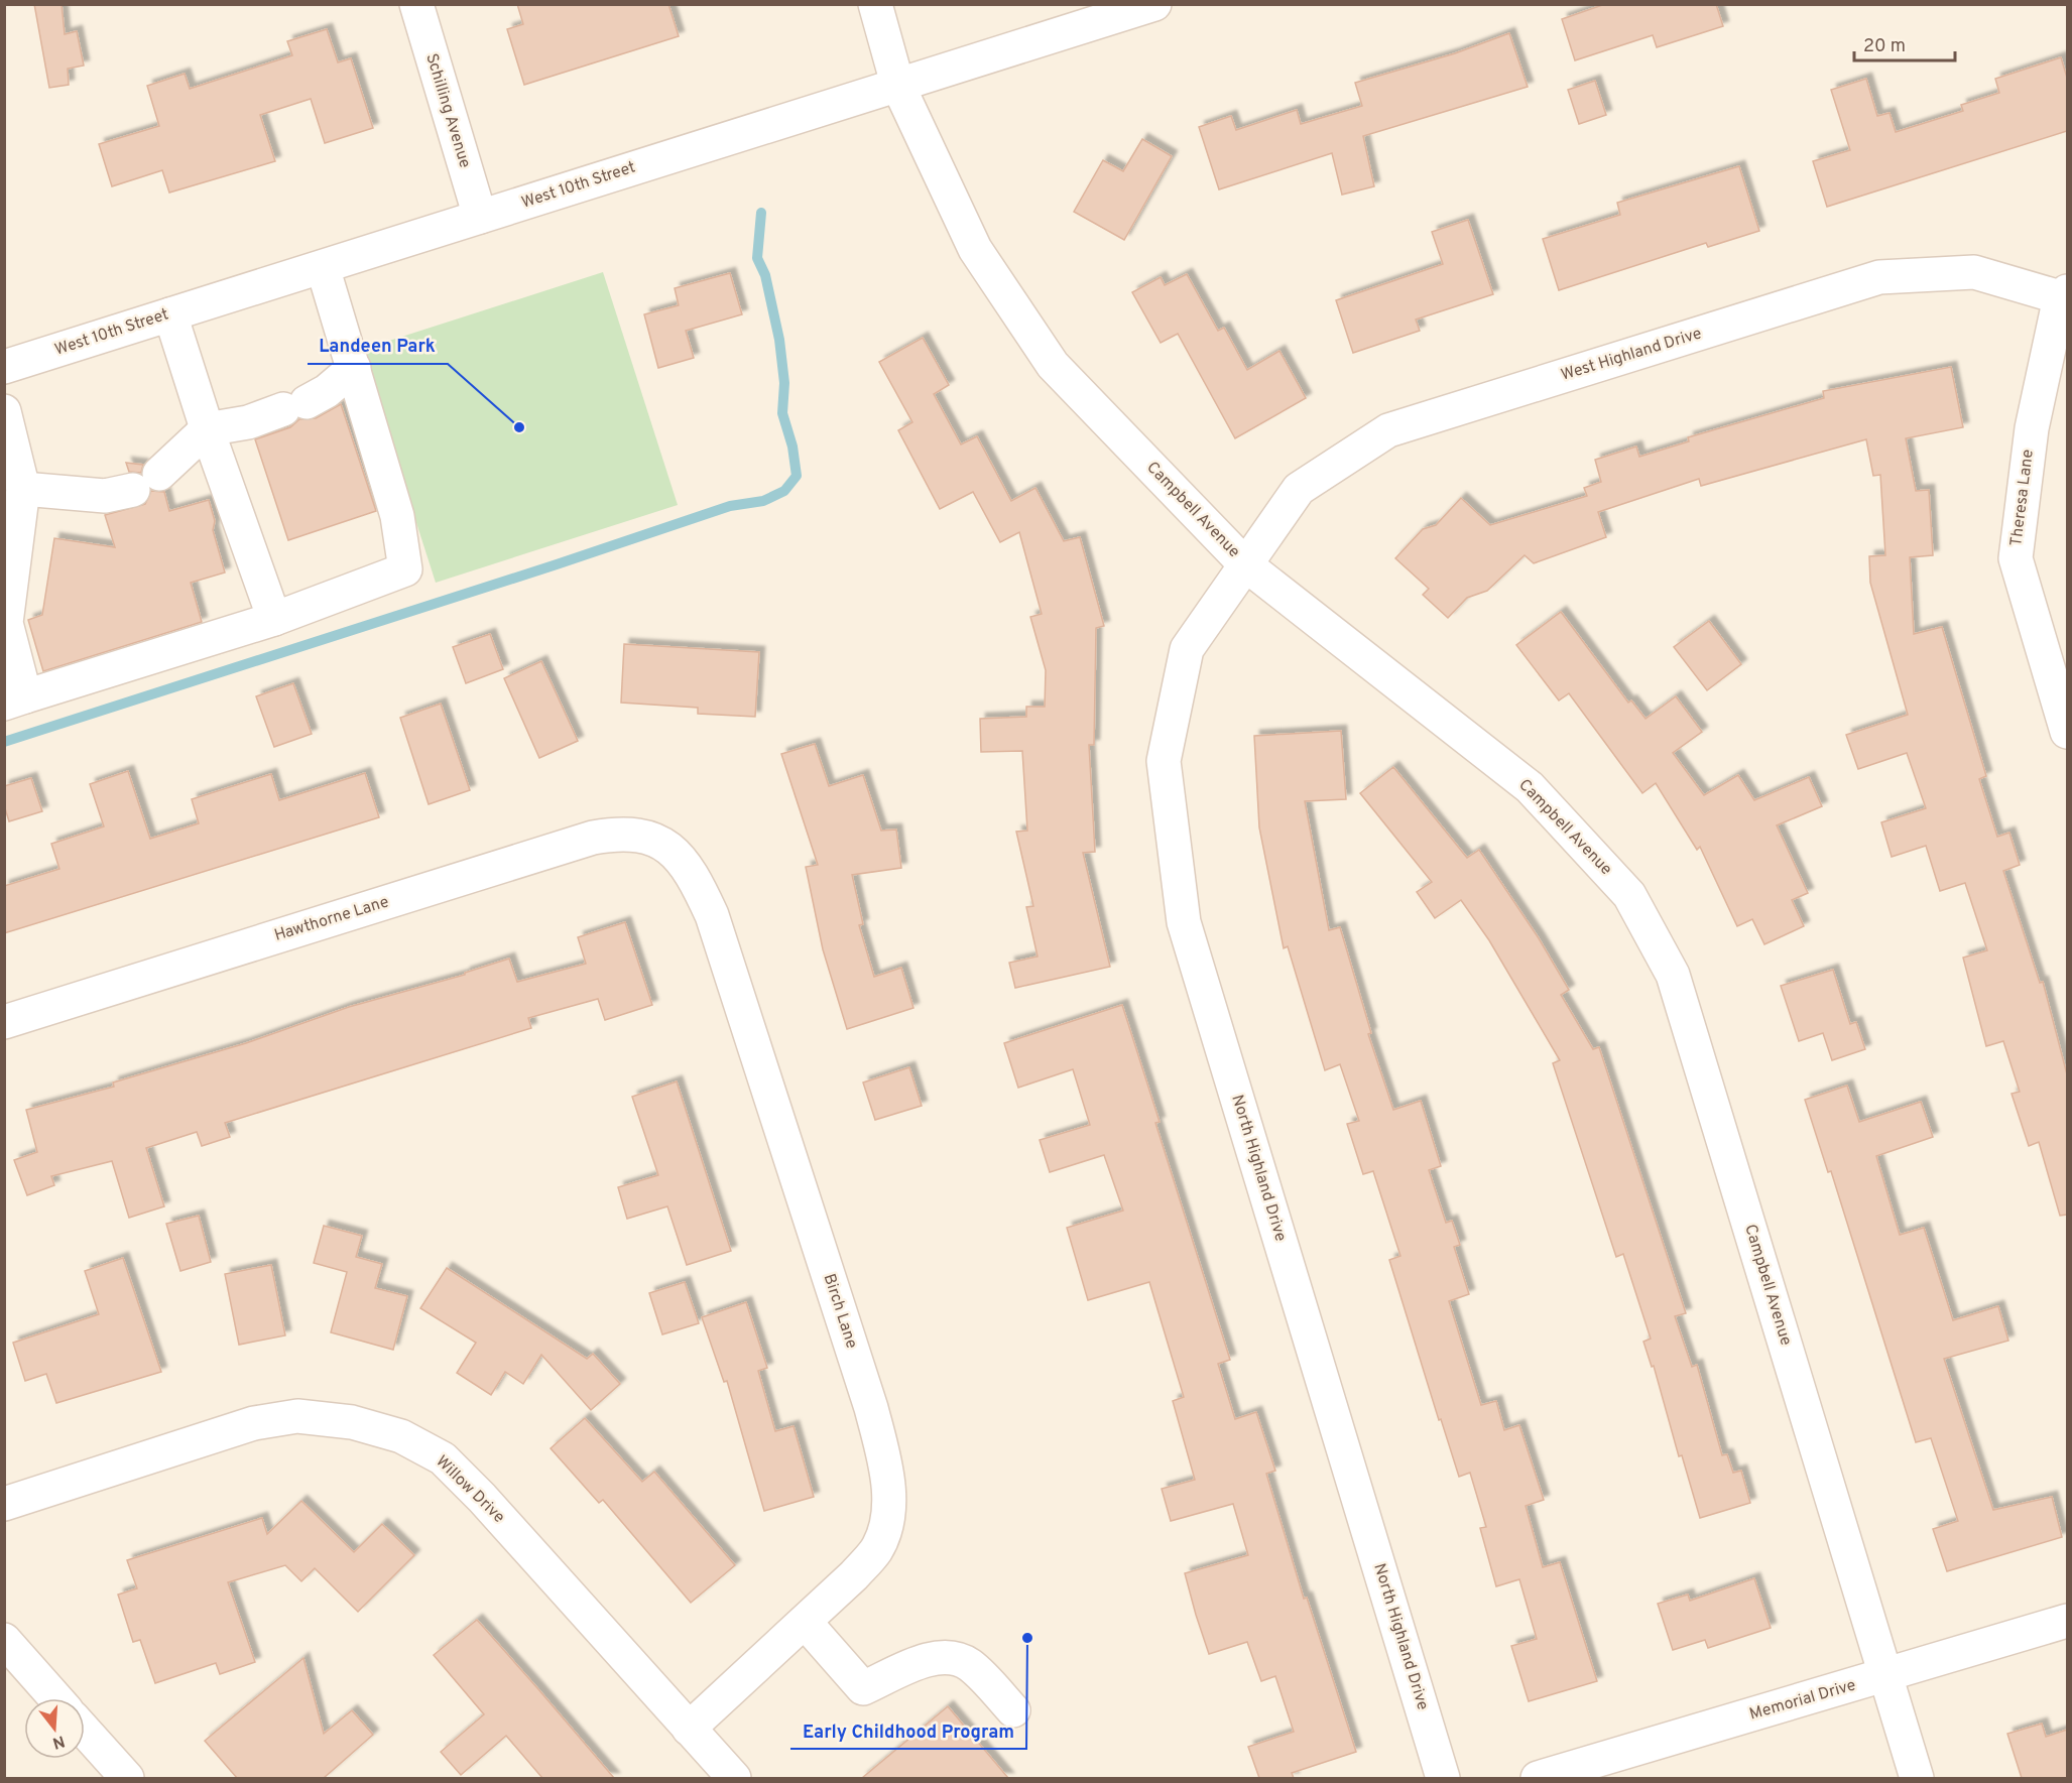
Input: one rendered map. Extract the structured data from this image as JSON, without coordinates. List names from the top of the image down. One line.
{"streets":{"street":["Schilling Avenue","West 10th Street","West Highland Drive","Theresa Lane","Campbell Avenue","Hawthorne Lane","North Highland Drive","Birch Lane","Willow Drive","Memorial Drive"]},"crossings":[["Schilling Avenue","West 10th Street"],["West 10th Street","Campbell Avenue"],["West Highland Drive","Theresa Lane"],["West Highland Drive","Campbell Avenue"],["West Highland Drive","North Highland Drive"],["Campbell Avenue","North Highland Drive"],["Campbell Avenue","Memorial Drive"],["Hawthorne Lane","Birch Lane"],["Birch Lane","Willow Drive"]],"places":["Landeen Park","Early Childhood Program"],"scale_bar":"20 m","north":"bottom"}
